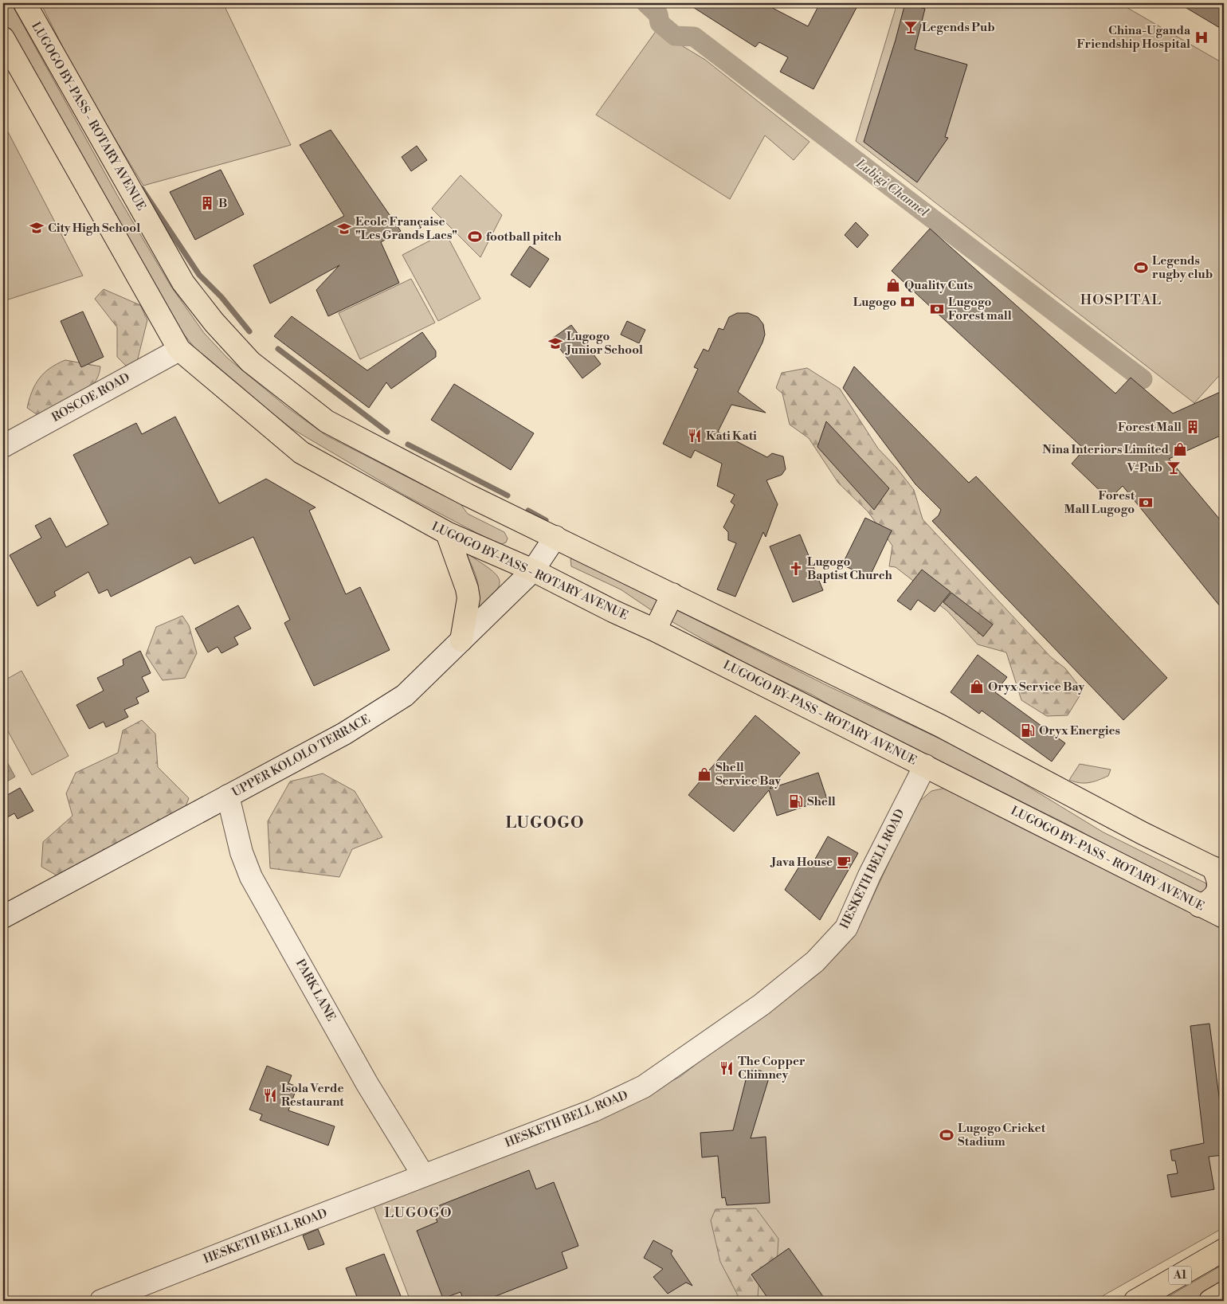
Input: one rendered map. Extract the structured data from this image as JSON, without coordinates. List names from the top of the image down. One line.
{"streets":{"main road":["LUGOGO BY-PASS - ROTARY AVENUE","A1"],"street":["ROSCOE ROAD","UPPER KOLOLO TERRACE","HESKETH BELL ROAD","PARK LANE"]},"crossings":[["LUGOGO BY-PASS - ROTARY AVENUE","ROSCOE ROAD"],["LUGOGO BY-PASS - ROTARY AVENUE","UPPER KOLOLO TERRACE"],["LUGOGO BY-PASS - ROTARY AVENUE","HESKETH BELL ROAD"],["UPPER KOLOLO TERRACE","PARK LANE"],["HESKETH BELL ROAD","PARK LANE"]],"districts":["HOSPITAL","LUGOGO","LUGOGO"],"water":["Lubigi Channel"],"places":{"bar":["Legends Pub","V-Pub"],"hospital":["China-Uganda Friendship Hospital"],"building":["B","Forest Mall"],"school or university":["City High School","Ecole Française \"Les Grands Lacs\"","Lugogo Junior School"],"sports":["football pitch","Legends rugby club","Lugogo Cricket Stadium"],"shop":["Quality Cuts","Nina Interiors Limited","Oryx Service Bay","Shell Service Bay"],"bank":["Lugogo","Lugogo Forest mall","Forest Mall Lugogo"],"restaurant":["Kati Kati","The Copper Chimney","Isola Verde Restaurant"],"church":["Lugogo Baptist Church"],"fuel station":["Oryx Energies","Shell"],"cafe":["Java House"]}}
